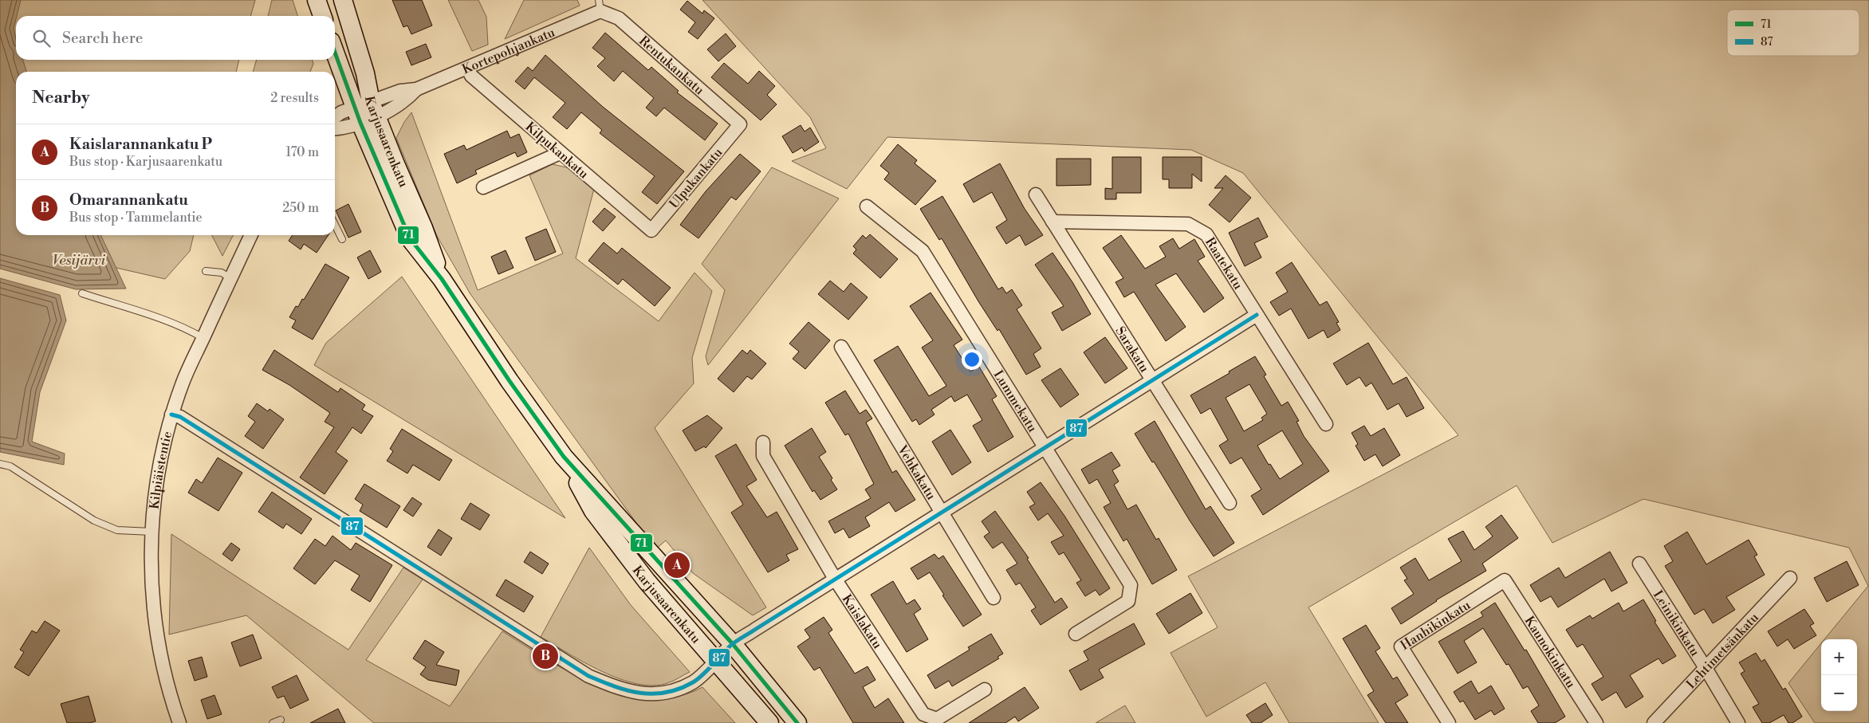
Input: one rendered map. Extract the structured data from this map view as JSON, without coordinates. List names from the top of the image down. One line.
{"streets":{"street":["Kortepohjankatu","Rentukankatu","Karjusaarenkatu","Kilpukankatu","Ulpukankatu","Raatekatu","Sarakatu","Lummekatu","Kilpiäistentie","Vehkakatu","Kaislakatu","Leinikinkatu","Hanhikinkatu","Lehtimetsänkatu","Kaunokinkatu"]},"crossings":[["Kortepohjankatu","Rentukankatu"],["Kortepohjankatu","Karjusaarenkatu"],["Kortepohjankatu","Kilpukankatu"],["Rentukankatu","Ulpukankatu"],["Kilpukankatu","Ulpukankatu"],["Raatekatu","Sarakatu"],["Leinikinkatu","Lehtimetsänkatu"],["Hanhikinkatu","Kaunokinkatu"]],"water":["Vesijärvi"],"lines":["transit line 71","transit line 87"],"legend":["71","87"],"page":{"search":"Search here","heading":["Nearby","2 results"],"list":[{"mark":"A","name":"Kaislarannankatu P","note":"Bus stop · Karjusaarenkatu","value":"170 m"},{"mark":"B","name":"Omarannankatu","note":"Bus stop · Tammelantie","value":"250 m"}],"pins":["A","B"],"map_buttons":["+","−"]}}
